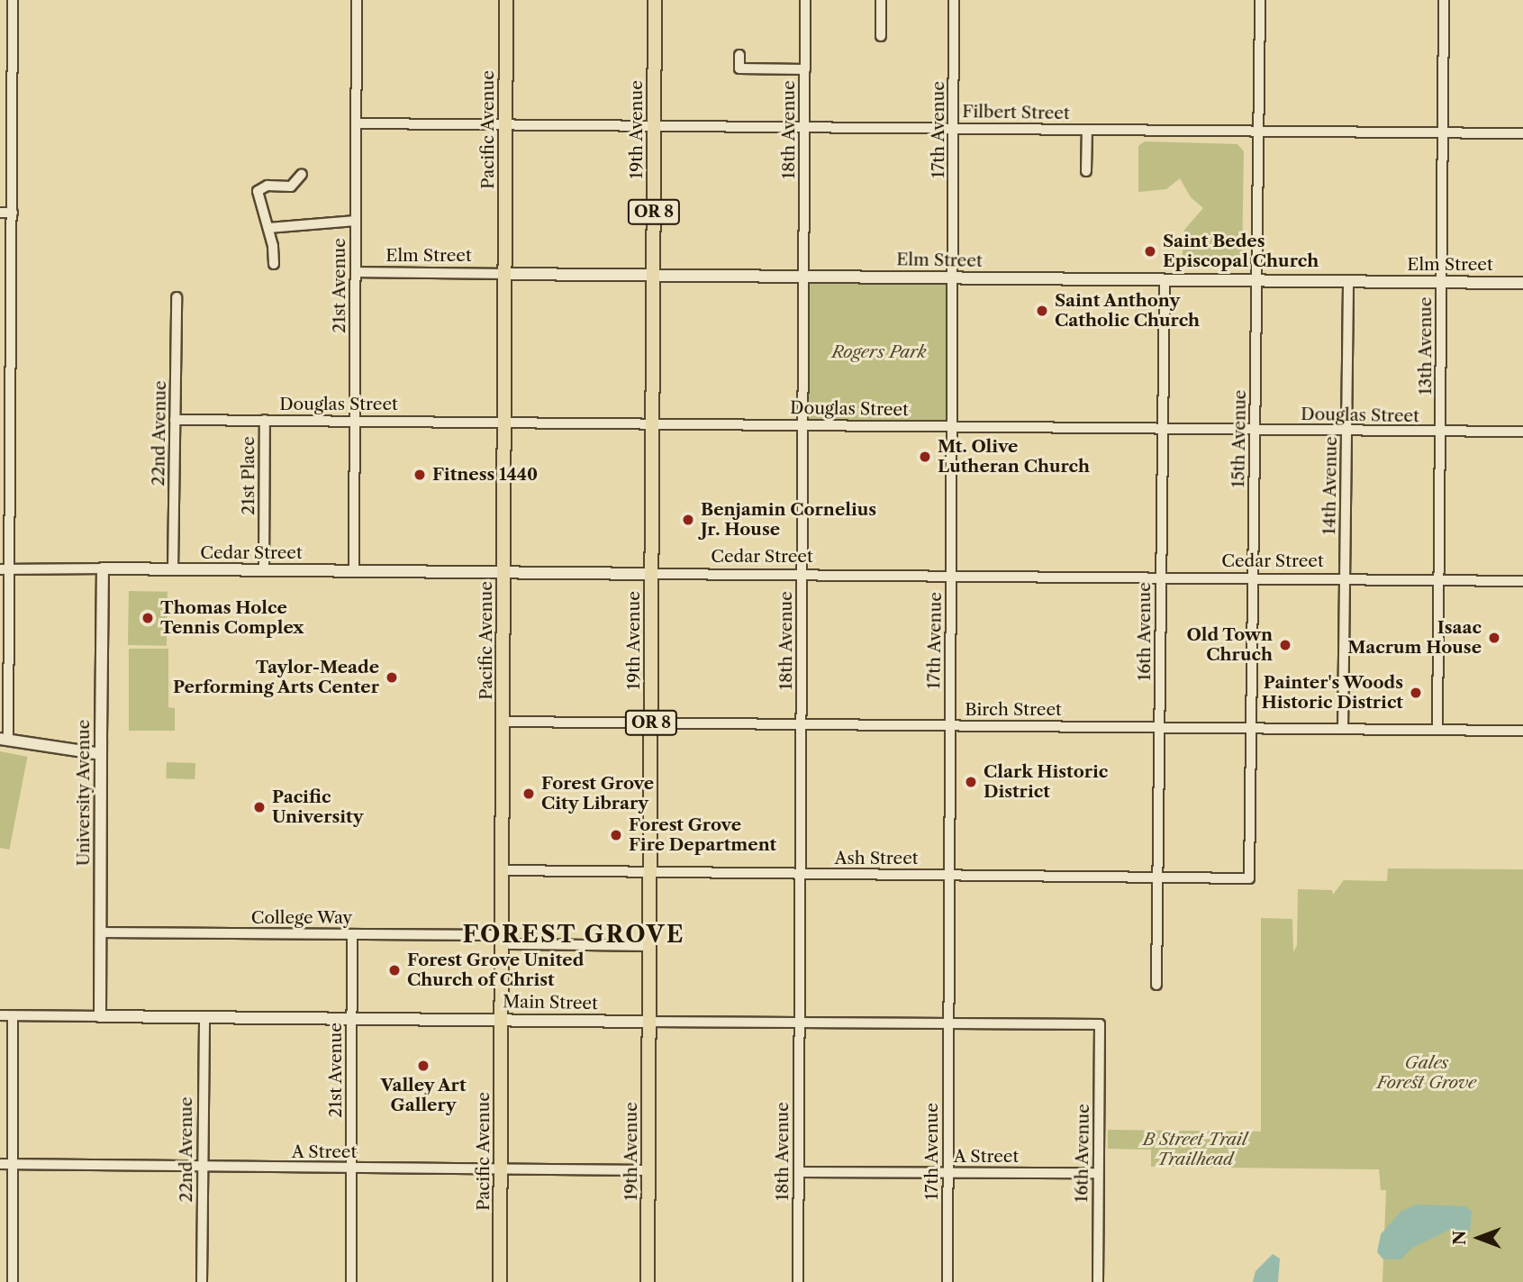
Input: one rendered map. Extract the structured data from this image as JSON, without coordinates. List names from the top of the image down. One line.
{"streets":{"main road":["Pacific Avenue","19th Avenue","OR 8"],"street":["Filbert Street","18th Avenue","17th Avenue","Elm Street","21st Avenue","13th Avenue","Douglas Street","22nd Avenue","15th Avenue","21st Place","14th Avenue","Cedar Street","16th Avenue","Birch Street","University Avenue","Ash Street","College Way","Main Street","A Street"]},"crossings":[["Filbert Street","Pacific Avenue"],["Filbert Street","19th Avenue"],["Filbert Street","18th Avenue"],["Filbert Street","17th Avenue"],["Filbert Street","21st Avenue"],["Filbert Street","13th Avenue"],["Filbert Street","15th Avenue"],["Pacific Avenue","Elm Street"],["Pacific Avenue","Douglas Street"],["Pacific Avenue","Cedar Street"],["Pacific Avenue","Birch Street"],["Pacific Avenue","Ash Street"],["Pacific Avenue","College Way"],["Pacific Avenue","Main Street"],["Pacific Avenue","A Street"],["19th Avenue","Elm Street"],["19th Avenue","Douglas Street"],["19th Avenue","Cedar Street"],["19th Avenue","Birch Street"],["19th Avenue","Ash Street"],["19th Avenue","College Way"],["19th Avenue","Main Street"],["19th Avenue","A Street"],["18th Avenue","Elm Street"],["18th Avenue","Douglas Street"],["18th Avenue","Cedar Street"],["18th Avenue","Birch Street"],["18th Avenue","Ash Street"],["18th Avenue","Main Street"],["18th Avenue","A Street"],["17th Avenue","Elm Street"],["17th Avenue","Douglas Street"],["17th Avenue","Cedar Street"],["17th Avenue","Birch Street"],["17th Avenue","Ash Street"],["17th Avenue","Main Street"],["17th Avenue","A Street"],["Elm Street","21st Avenue"],["Elm Street","13th Avenue"],["Elm Street","15th Avenue"],["Elm Street","14th Avenue"],["Elm Street","16th Avenue"],["21st Avenue","Douglas Street"],["21st Avenue","Cedar Street"],["21st Avenue","College Way"],["21st Avenue","Main Street"],["21st Avenue","A Street"],["13th Avenue","Douglas Street"],["13th Avenue","Cedar Street"],["13th Avenue","Birch Street"],["Douglas Street","22nd Avenue"],["Douglas Street","15th Avenue"],["Douglas Street","21st Place"],["Douglas Street","14th Avenue"],["Douglas Street","16th Avenue"],["22nd Avenue","Cedar Street"],["22nd Avenue","Main Street"],["22nd Avenue","A Street"],["15th Avenue","Cedar Street"],["15th Avenue","Birch Street"],["15th Avenue","Ash Street"],["21st Place","Cedar Street"],["14th Avenue","Cedar Street"],["14th Avenue","Birch Street"],["Cedar Street","16th Avenue"],["Cedar Street","University Avenue"],["16th Avenue","Birch Street"],["16th Avenue","Ash Street"],["16th Avenue","Main Street"],["16th Avenue","A Street"],["University Avenue","College Way"],["University Avenue","Main Street"]],"districts":["FOREST GROVE"],"parks":["Rogers Park","Gales Forest Grove","B Street Trail Trailhead"],"places":["Saint Bedes Episcopal Church","Saint Anthony Catholic Church","Mt. Olive Lutheran Church","Fitness 1440","Benjamin Cornelius Jr. House","Thomas Holce Tennis Complex","Isaac Macrum House","Old Town Chruch","Taylor-Meade Performing Arts Center","Painter's Woods Historic District","Clark Historic District","Forest Grove City Library","Pacific University","Forest Grove Fire Department","Forest Grove United Church of Christ","Valley Art Gallery"],"north":"left"}
